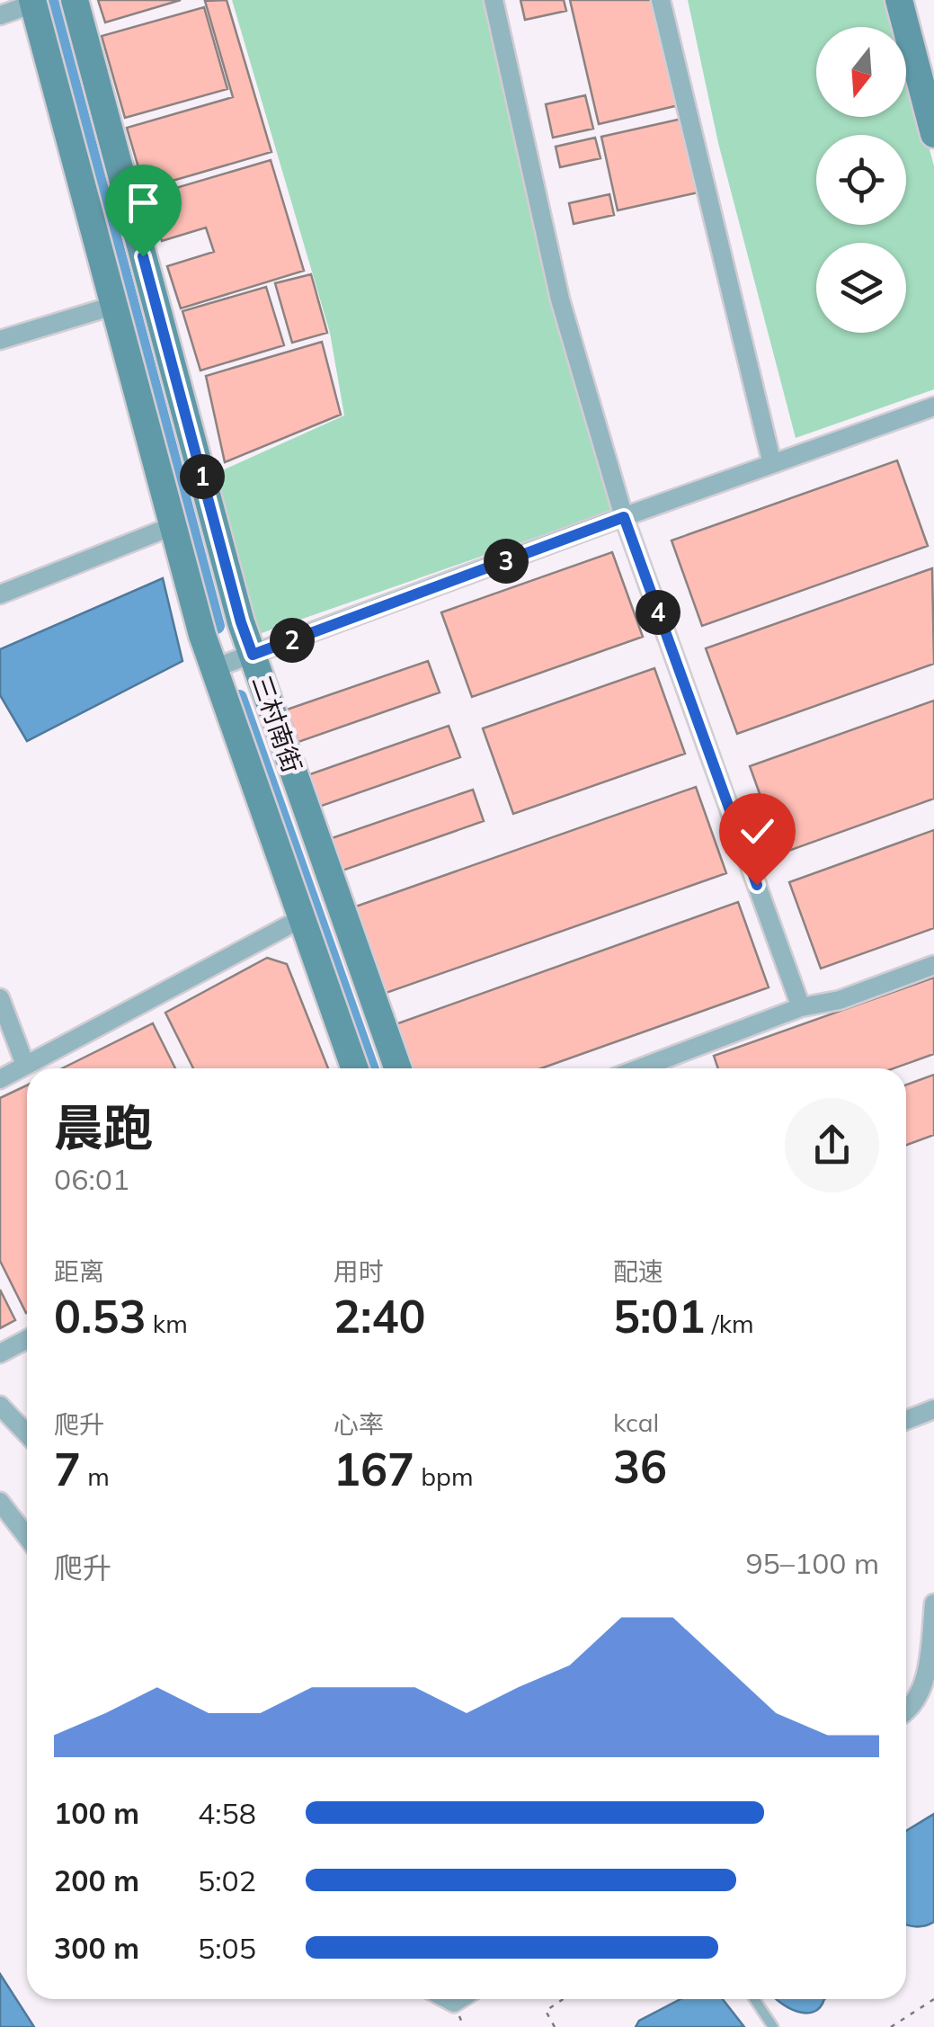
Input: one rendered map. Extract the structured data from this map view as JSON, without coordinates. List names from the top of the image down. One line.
{"streets":{"street":["三村南街"]},"north":"bottom","page":{"pins":["1","3","4","2"],"heading":["晨跑","06:01"],"stats":[["距离","0.53 km"],["用时","2:40"],["配速","5:01 /km"],["爬升","7 m"],["心率","167 bpm"],["kcal","36"]],"chart":["爬升","95–100 m"],"list":[{"name":"100 m","note":"4:58"},{"name":"200 m","note":"5:02"},{"name":"300 m","note":"5:05"}]}}
